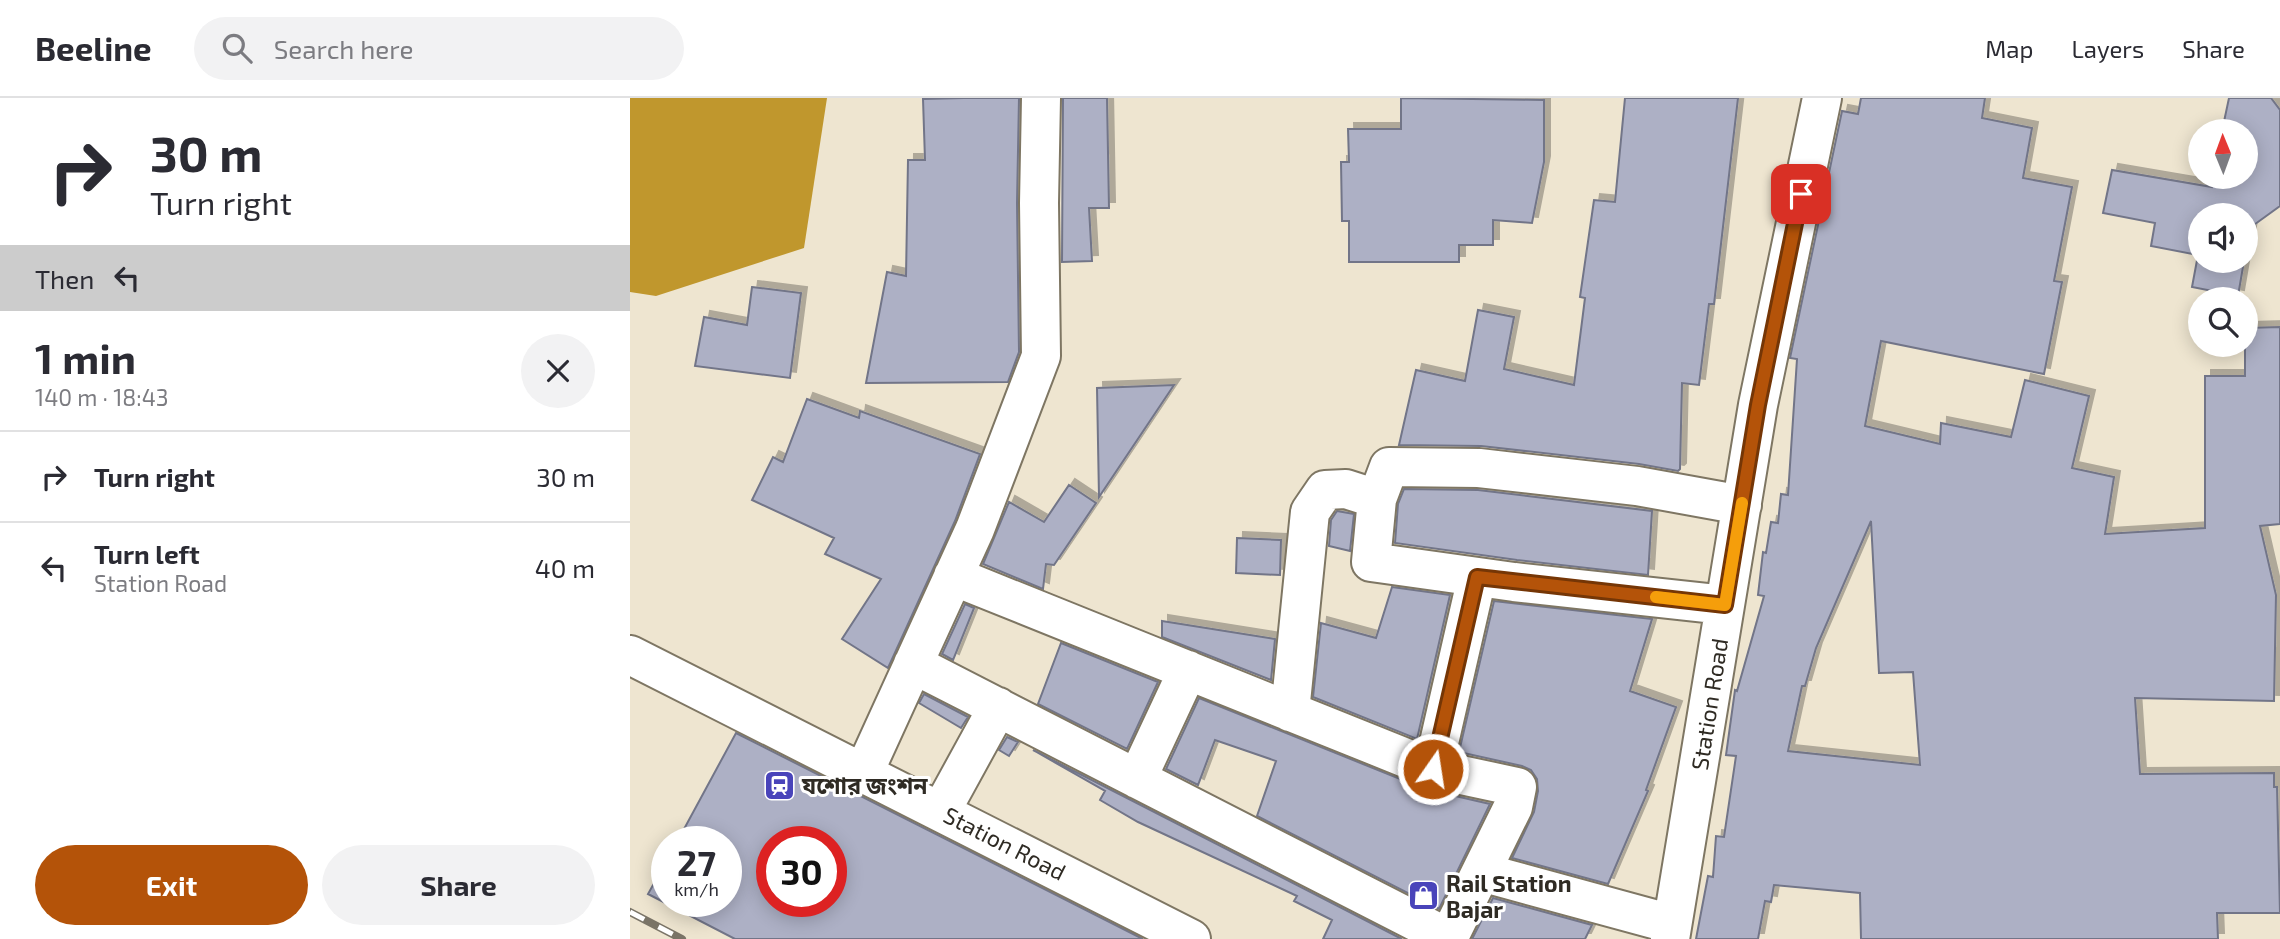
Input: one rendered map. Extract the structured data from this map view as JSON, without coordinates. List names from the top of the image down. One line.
{"streets":{"street":["Station Road"]},"places":{"station":["যশোর জংশন"],"shop":["Rail Station Bajar"]},"north":"top","page":{"header":"Beeline","search":"Search here","nav":["Map","Layers","Share"],"turn":["30 m","Turn right"],"then":"Then","heading":["1 min","140 m · 18:43"],"list":[{"name":"Turn right","value":"30 m"},{"name":"Turn left","note":"Station Road","value":"40 m"}],"speed":"27 km/h","limit":"30","buttons":["Exit","Share"]}}
